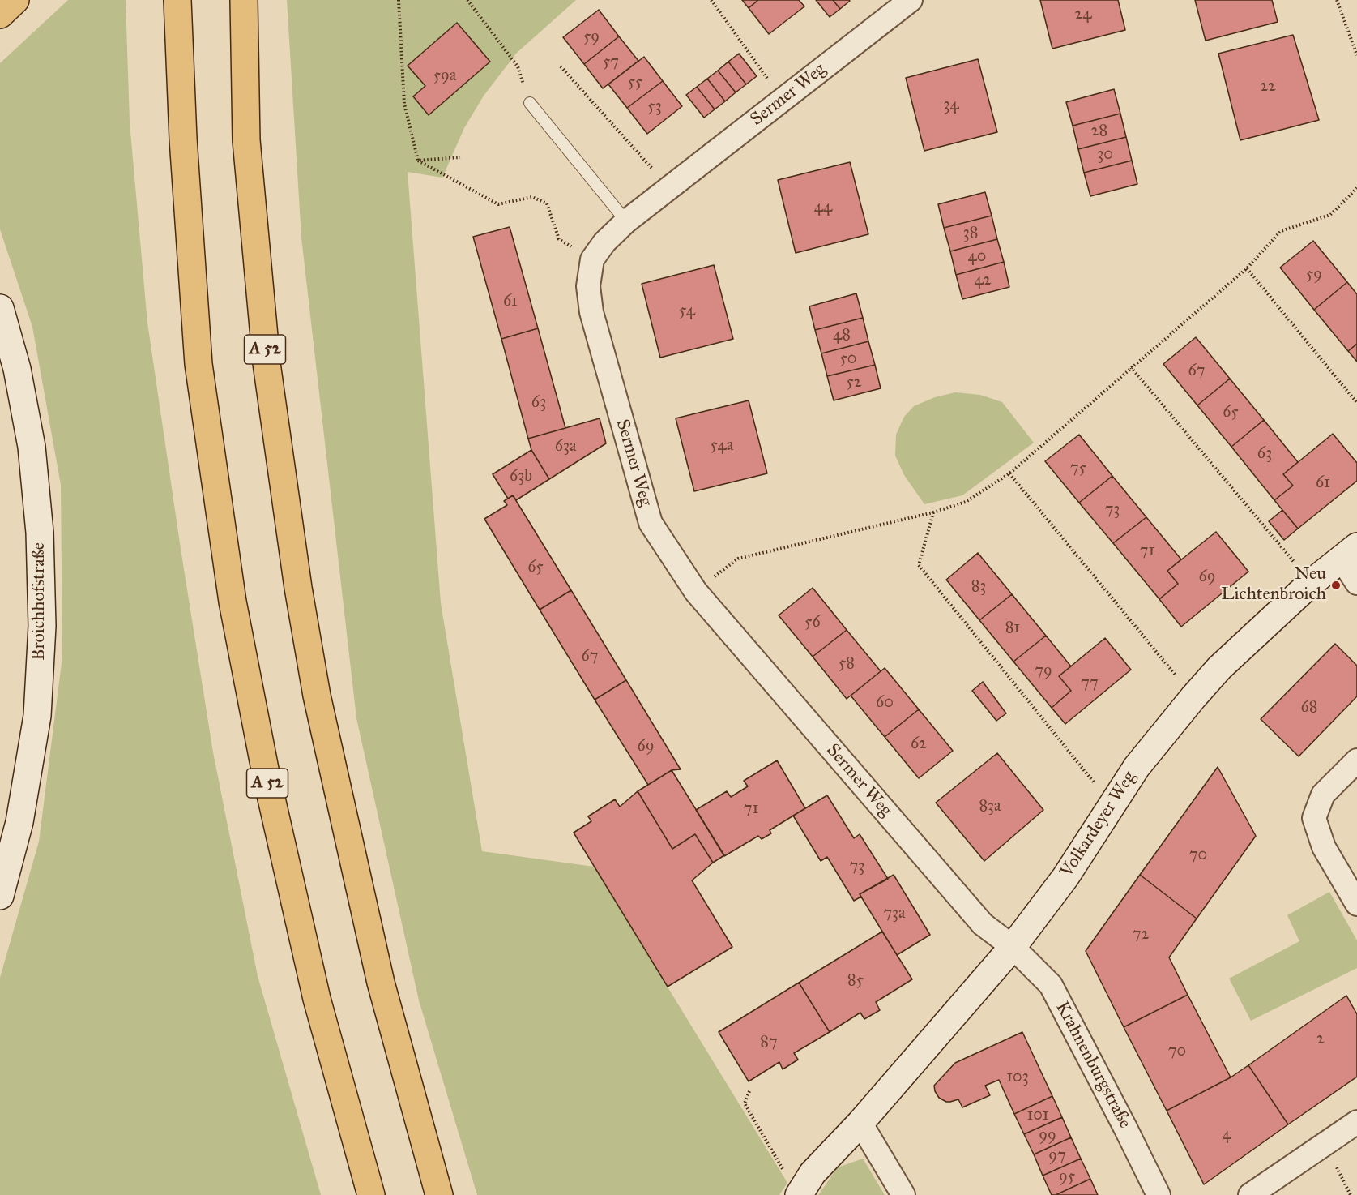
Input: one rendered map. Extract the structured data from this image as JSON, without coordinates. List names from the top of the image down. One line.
{"streets":{"highway":["A 52"],"street":["Sermer Weg","Broichhofstraße","Volkardeyer Weg","Krahnenburgstraße"]},"crossings":[["Sermer Weg","Volkardeyer Weg"],["Sermer Weg","Krahnenburgstraße"],["Volkardeyer Weg","Krahnenburgstraße"]],"places":["Neu Lichtenbroich"],"house_numbers":["24","59","57","59a","55","22","34","53","28","30","44","38","40","59","42","61","54","48","50","67","52","63","65","54a","63a","63","75","63b","61","73","71","65","69","83","56","81","67","58","79","77","60","68","62","69","83a","71","70","73","73a","72","85","2","87","70","103","101","4","99","97","95"]}
